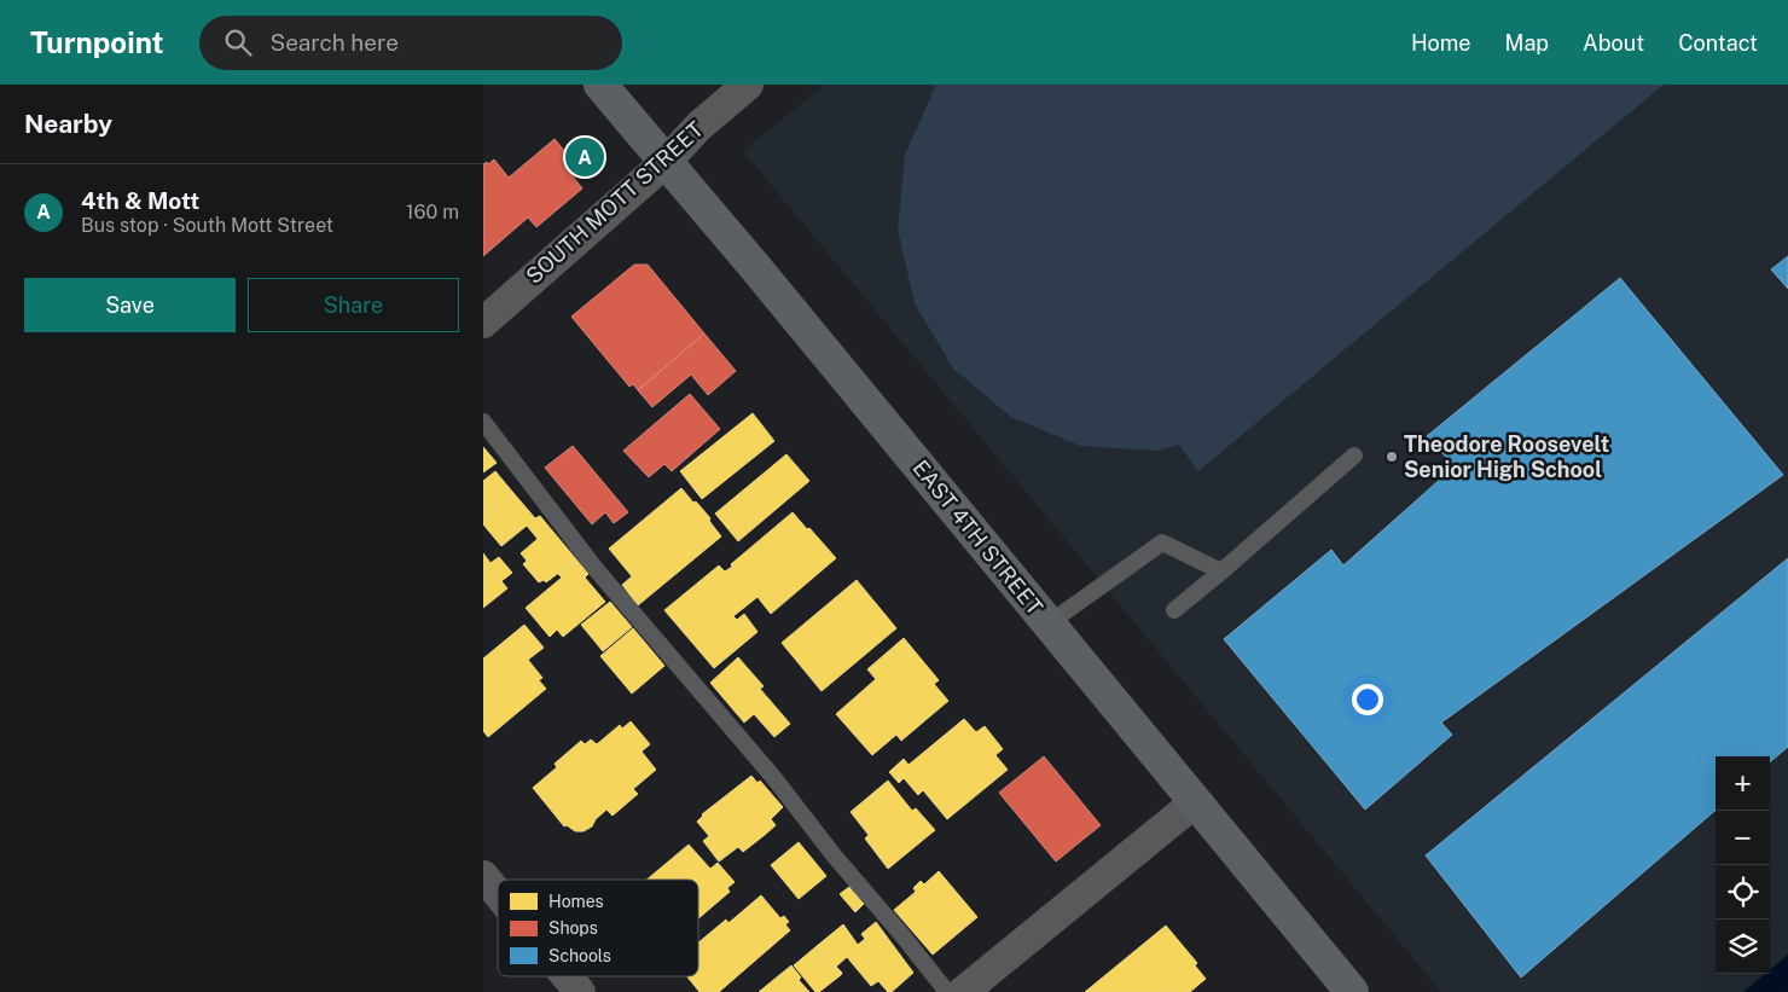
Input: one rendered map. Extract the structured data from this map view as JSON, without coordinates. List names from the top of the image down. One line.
{"streets":{"main road":["EAST 4TH STREET"],"street":["SOUTH MOTT STREET"]},"crossings":[["SOUTH MOTT STREET","EAST 4TH STREET"]],"places":["Theodore Roosevelt Senior High School"],"legend":["Homes","Shops","Schools"],"page":{"header":"Turnpoint","search":"Search here","nav":["Home","Map","About","Contact"],"heading":"Nearby","pins":"A","list":[{"mark":"A","name":"4th & Mott","note":"Bus stop · South Mott Street","value":"160 m"}],"buttons":["Save","Share"],"map_buttons":["+","−"]}}
